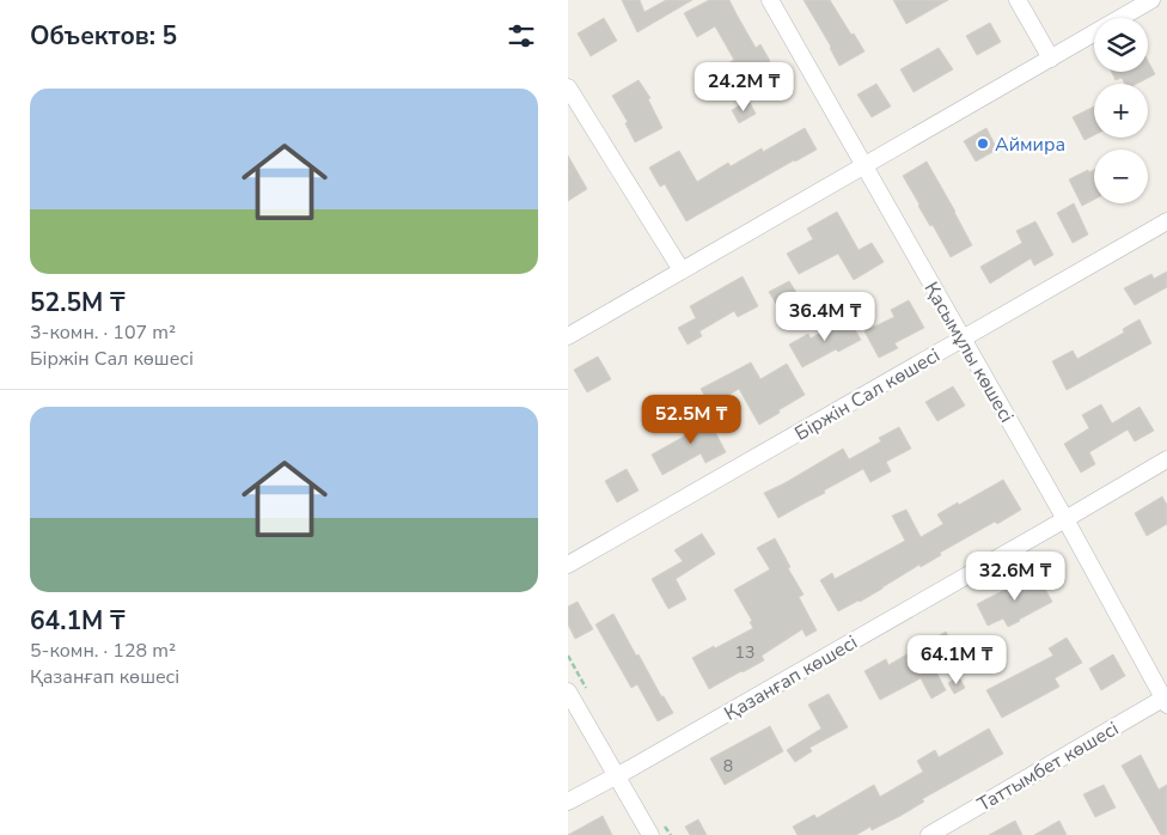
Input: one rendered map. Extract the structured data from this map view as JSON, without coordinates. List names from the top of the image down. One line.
{"streets":{"street":["Қасымұлы көшесі","Біржін Сал көшесі","Қазанғап көшесі","Таттымбет көшесі"]},"crossings":[["Қасымұлы көшесі","Біржін Сал көшесі"],["Қасымұлы көшесі","Қазанғап көшесі"],["Қасымұлы көшесі","Таттымбет көшесі"]],"places":["Аймира"],"house_numbers":["13","8"],"page":{"heading":"Объектов: 5","map_buttons":["+","−"],"price":["24.2M ₸","36.4M ₸","52.5M ₸","32.6M ₸","64.1M ₸"],"list":[{"name":"52.5M ₸","note":"3-комн. · 107 m² · Біржін Сал көшесі"},{"name":"64.1M ₸","note":"5-комн. · 128 m² · Қазанғап көшесі"}]}}
